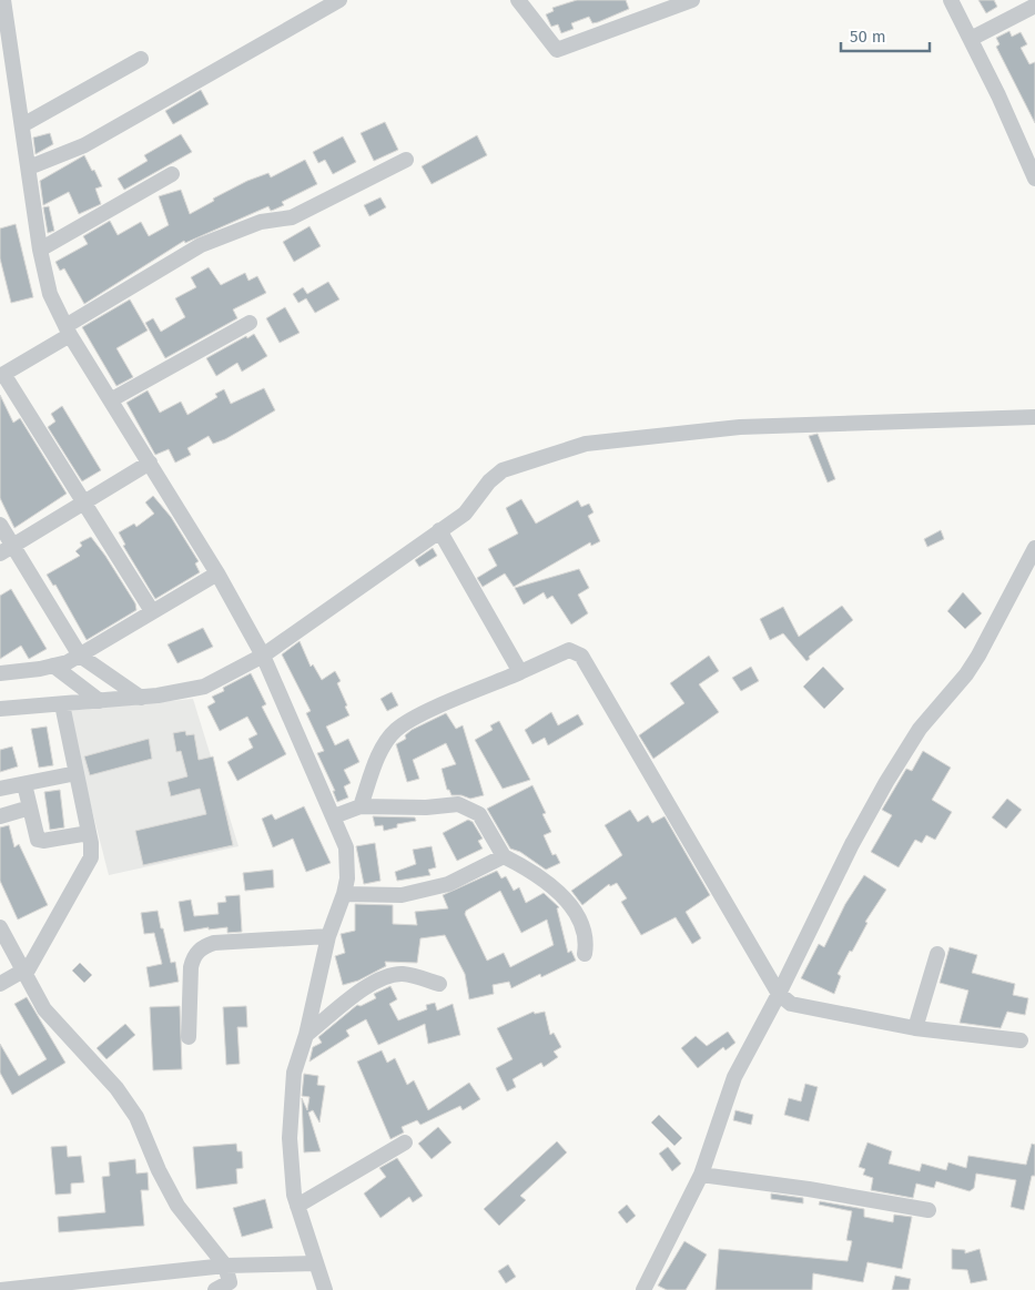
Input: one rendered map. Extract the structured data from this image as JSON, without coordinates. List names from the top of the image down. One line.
{"scale_bar":"50 m"}
